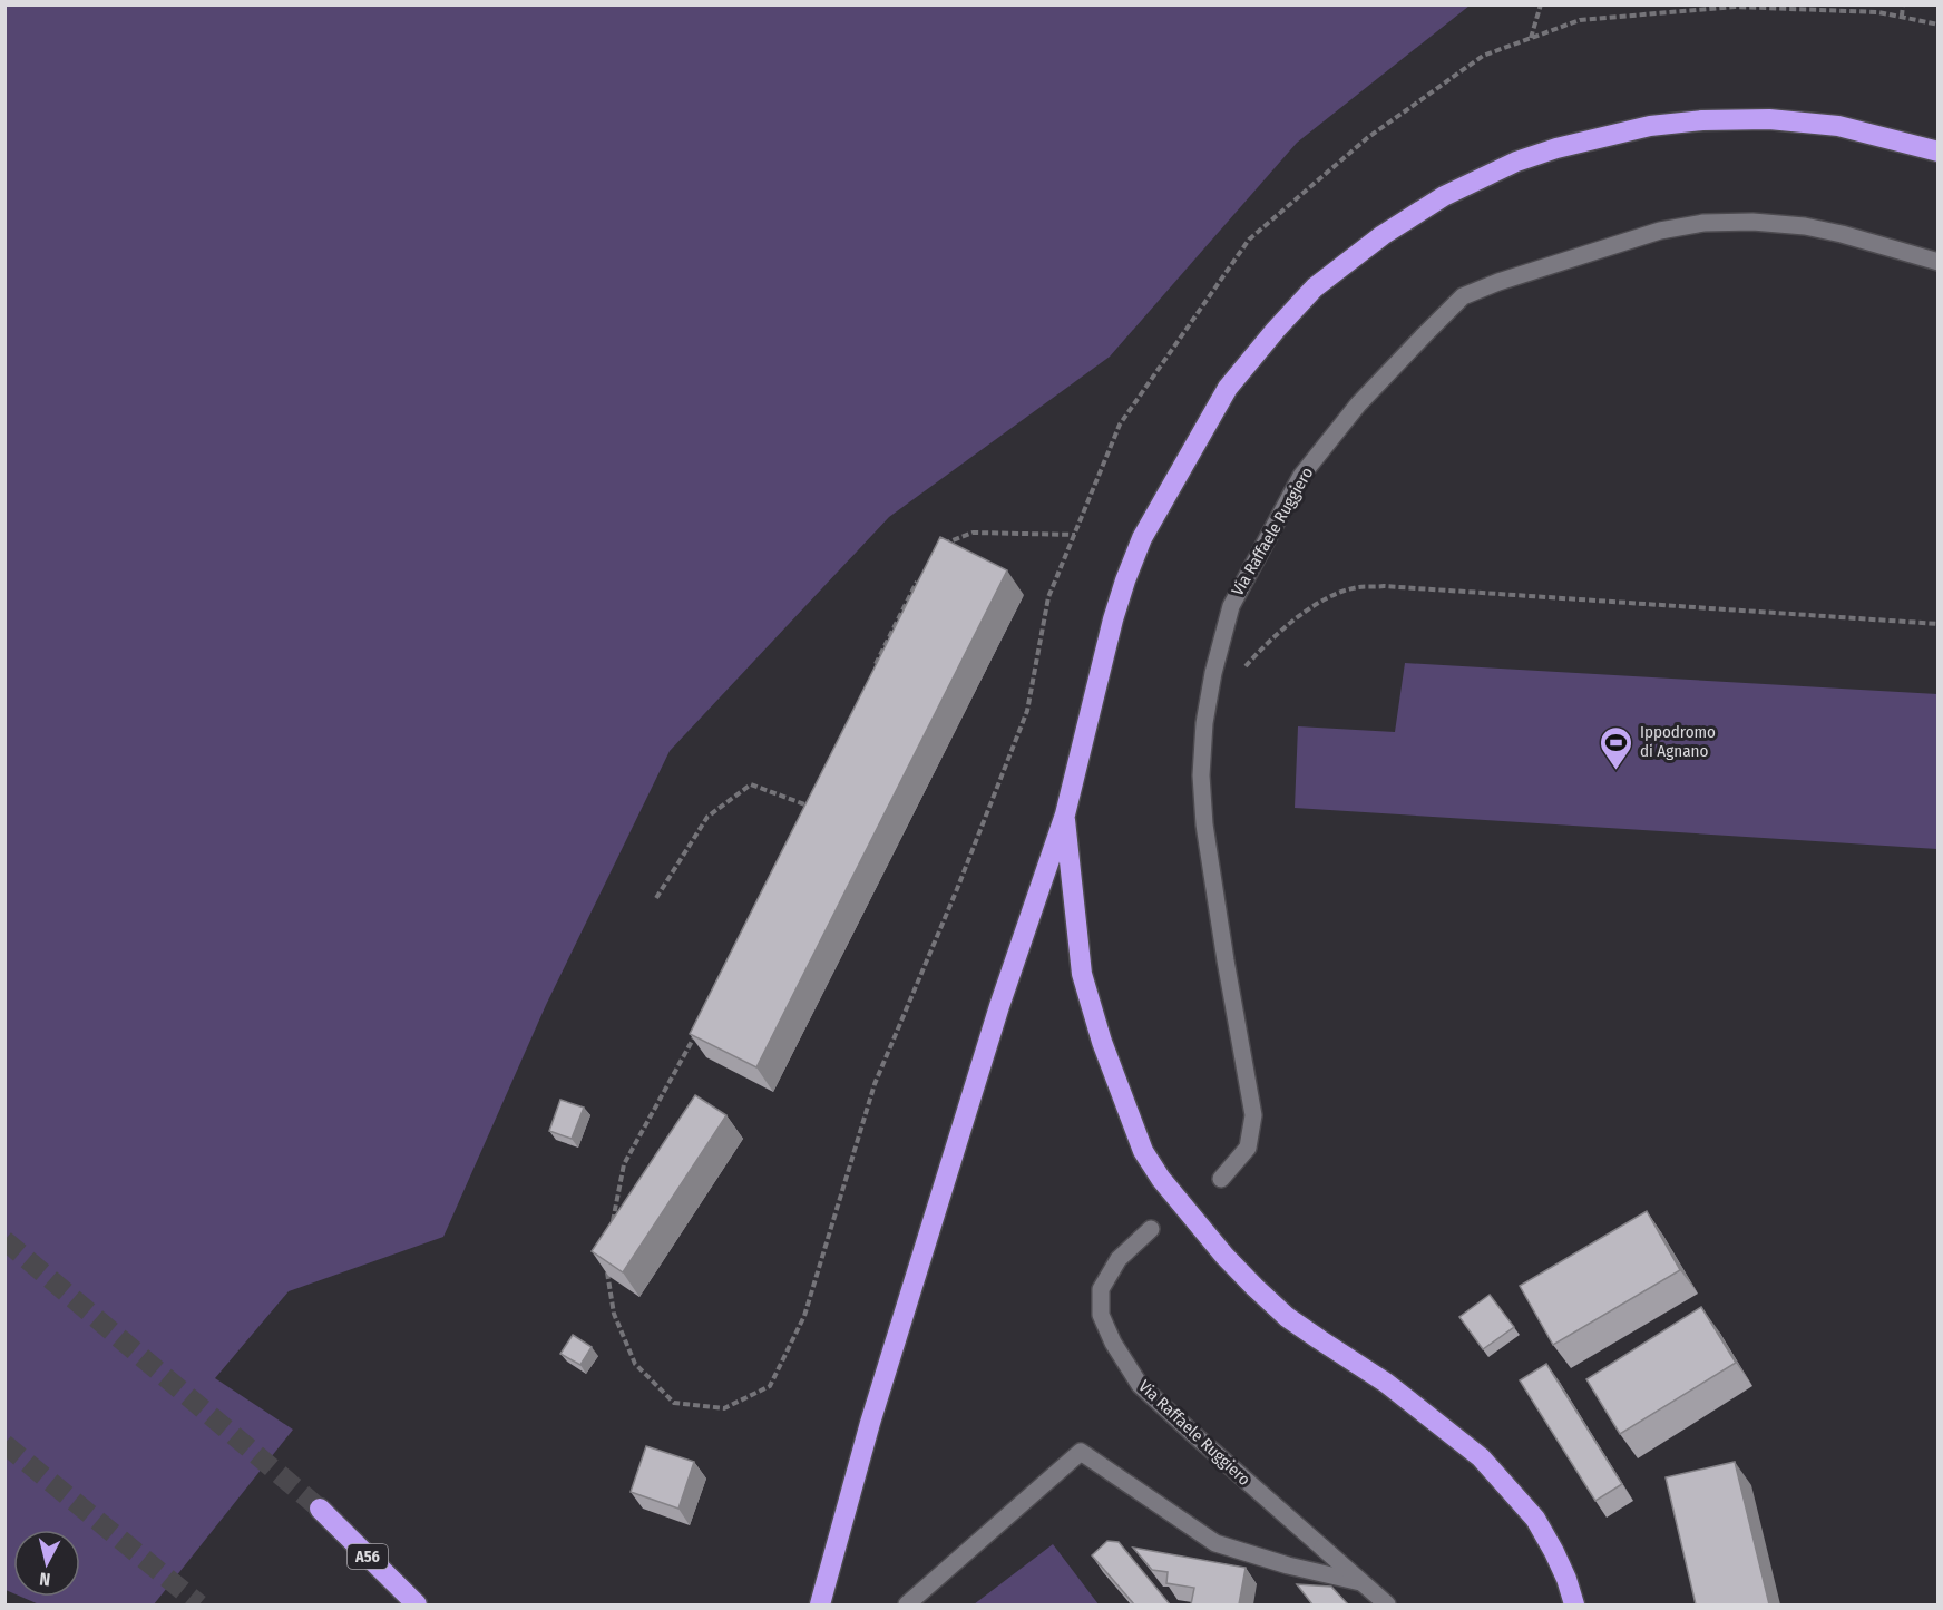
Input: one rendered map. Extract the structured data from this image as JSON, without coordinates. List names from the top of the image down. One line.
{"streets":{"highway":["A56"],"street":["Via Raffaele Ruggiero"]},"places":{"sports":["Ippodromo di Agnano"]},"north":"bottom"}
